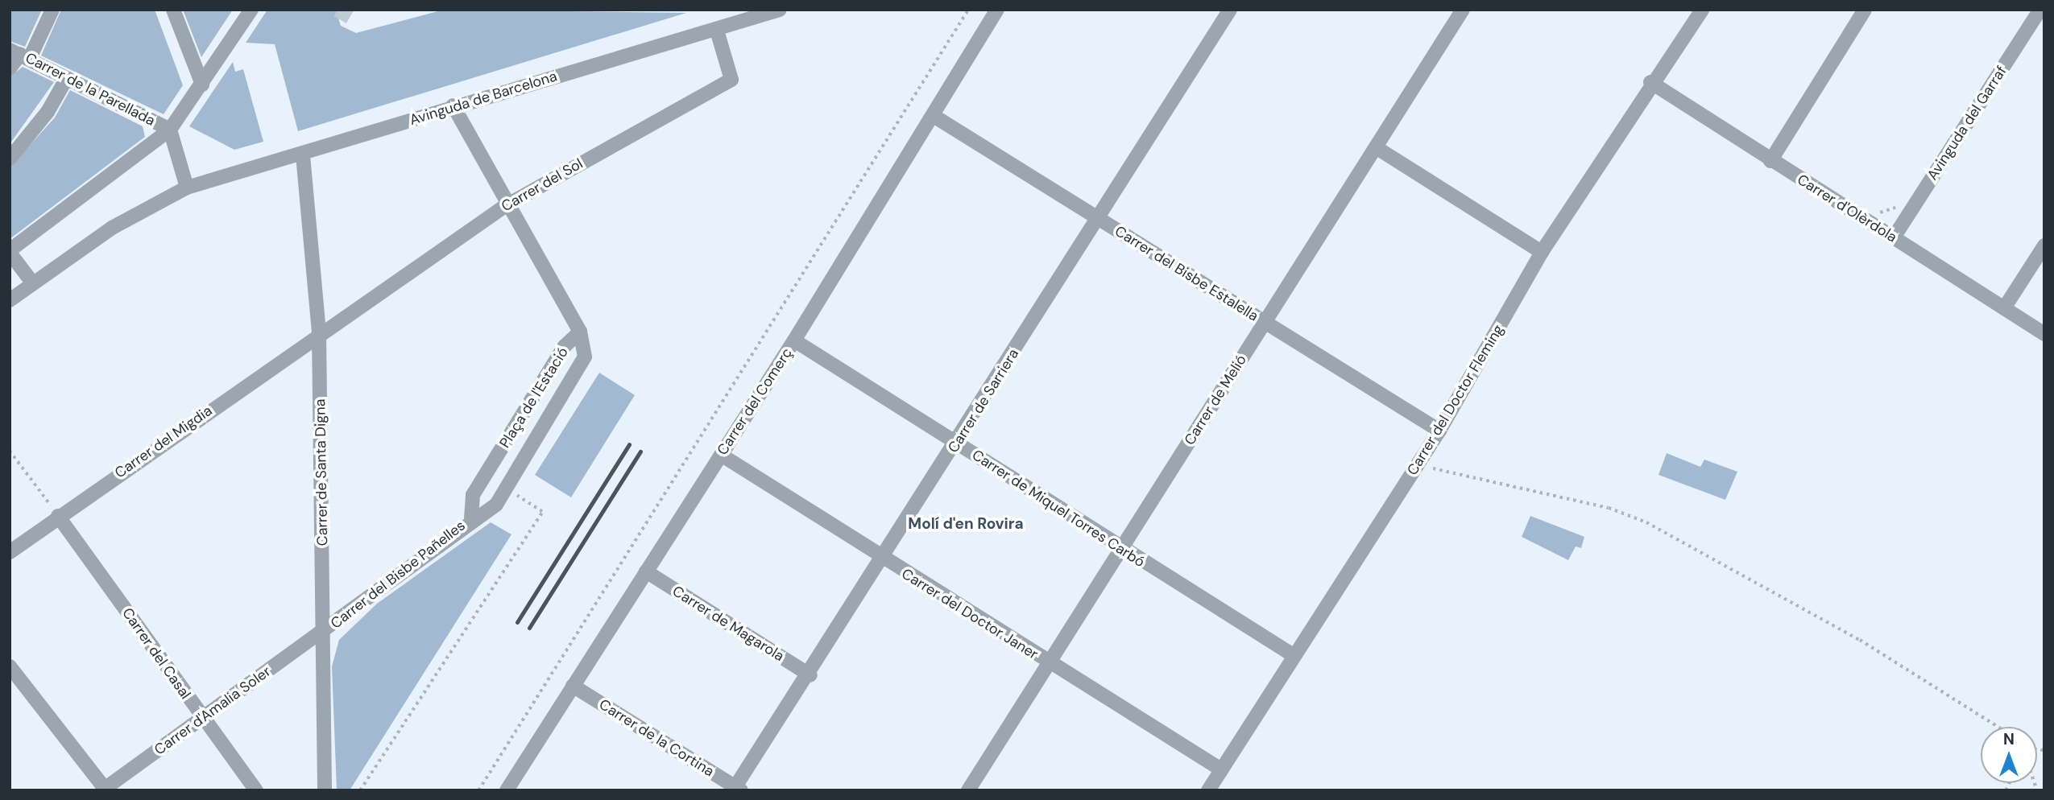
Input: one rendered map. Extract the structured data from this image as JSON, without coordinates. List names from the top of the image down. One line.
{"streets":{"street":["Carrer de la Parellada","Avinguda de Barcelona","Avinguda del Garraf","Carrer del Sol","Carrer d'Olèrdola","Carrer del Bisbe Estalella","Plaça de l'Estació","Carrer de Melió","Carrer del Doctor Fleming","Carrer de Sarriera","Carrer del Comerç","Carrer del Migdia","Carrer de Santa Digna","Carrer de Miquel Torres Carbó","Carrer del Bisbe Pañelles","Carrer del Doctor Janer","Carrer de Magarola","Carrer del Casal","Carrer d'Amalia Soler","Carrer de la Cortina"]},"crossings":[["Avinguda de Barcelona","Carrer del Sol"],["Avinguda de Barcelona","Carrer de Santa Digna"],["Avinguda del Garraf","Carrer d'Olèrdola"],["Carrer del Sol","Carrer del Migdia"],["Carrer del Sol","Carrer de Santa Digna"],["Carrer d'Olèrdola","Carrer del Doctor Fleming"],["Carrer del Bisbe Estalella","Carrer de Melió"],["Carrer del Bisbe Estalella","Carrer del Doctor Fleming"],["Carrer del Bisbe Estalella","Carrer de Sarriera"],["Carrer del Bisbe Estalella","Carrer del Comerç"],["Plaça de l'Estació","Carrer del Bisbe Pañelles"],["Carrer de Melió","Carrer de Miquel Torres Carbó"],["Carrer de Melió","Carrer del Doctor Janer"],["Carrer del Doctor Fleming","Carrer de Miquel Torres Carbó"],["Carrer del Doctor Fleming","Carrer del Doctor Janer"],["Carrer de Sarriera","Carrer de Miquel Torres Carbó"],["Carrer de Sarriera","Carrer del Doctor Janer"],["Carrer de Sarriera","Carrer de Magarola"],["Carrer de Sarriera","Carrer de la Cortina"],["Carrer del Comerç","Carrer de Miquel Torres Carbó"],["Carrer del Comerç","Carrer del Doctor Janer"],["Carrer del Comerç","Carrer de Magarola"],["Carrer del Comerç","Carrer de la Cortina"],["Carrer del Migdia","Carrer de Santa Digna"],["Carrer del Migdia","Carrer del Casal"],["Carrer de Santa Digna","Carrer del Bisbe Pañelles"],["Carrer de Santa Digna","Carrer d'Amalia Soler"],["Carrer del Bisbe Pañelles","Carrer d'Amalia Soler"],["Carrer del Casal","Carrer d'Amalia Soler"]],"districts":["Molí d'en Rovira"],"north":"top"}
